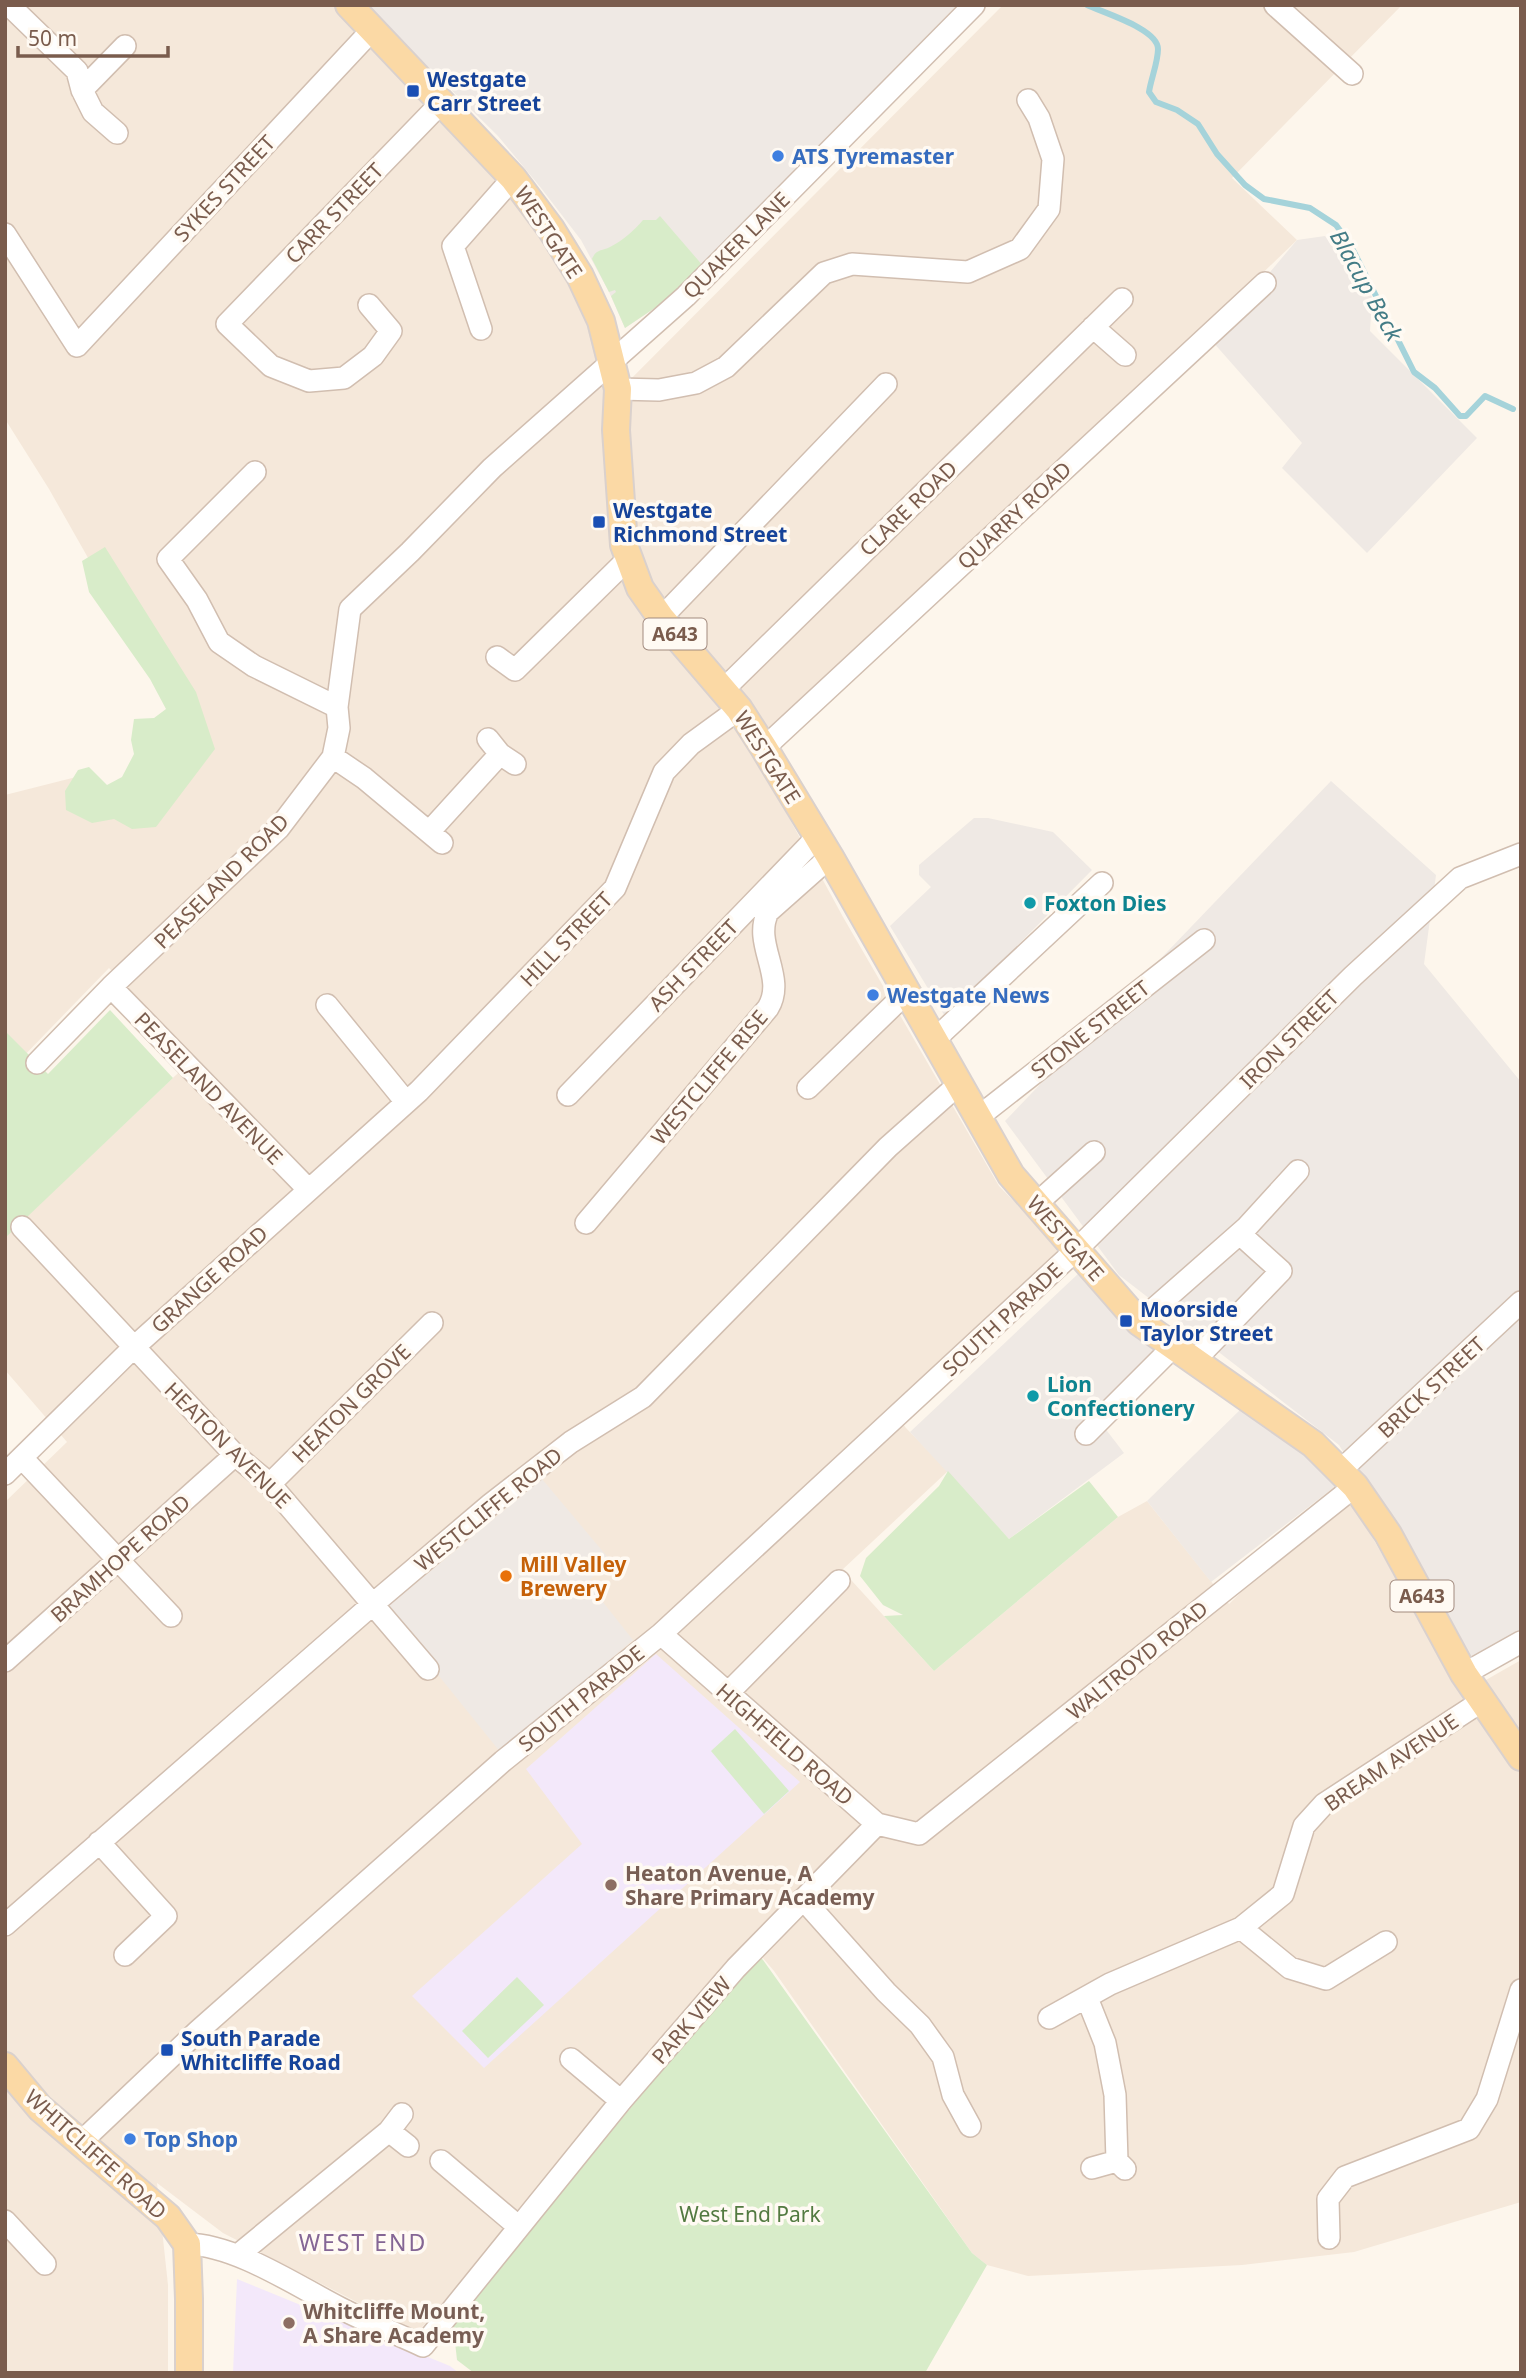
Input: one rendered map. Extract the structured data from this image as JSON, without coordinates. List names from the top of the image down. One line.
{"streets":{"main road":["WESTGATE","A643","WHITCLIFFE ROAD"],"street":["SYKES STREET","CARR STREET","QUAKER LANE","CLARE ROAD","QUARRY ROAD","PEASELAND ROAD","HILL STREET","ASH STREET","STONE STREET","IRON STREET","WESTCLIFFE RISE","PEASELAND AVENUE","GRANGE ROAD","SOUTH PARADE","BRICK STREET","HEATON GROVE","HEATON AVENUE","WESTCLIFFE ROAD","BRAMHOPE ROAD","WALTROYD ROAD","HIGHFIELD ROAD","BREAM AVENUE","PARK VIEW"]},"crossings":[["SYKES STREET","WESTGATE"],["CARR STREET","WESTGATE"],["WESTGATE","QUAKER LANE"],["WESTGATE","CLARE ROAD"],["WESTGATE","QUARRY ROAD"],["WESTGATE","A643"],["WESTGATE","PEASELAND ROAD"],["WESTGATE","HILL STREET"],["WESTGATE","ASH STREET"],["WESTGATE","STONE STREET"],["WESTGATE","IRON STREET"],["WESTGATE","WESTCLIFFE RISE"],["WESTGATE","SOUTH PARADE"],["WESTGATE","BRICK STREET"],["WESTGATE","WESTCLIFFE ROAD"],["WESTGATE","WALTROYD ROAD"],["QUAKER LANE","PEASELAND ROAD"],["CLARE ROAD","HILL STREET"],["A643","BRICK STREET"],["A643","WALTROYD ROAD"],["A643","BREAM AVENUE"],["PEASELAND ROAD","PEASELAND AVENUE"],["HILL STREET","GRANGE ROAD"],["ASH STREET","WESTCLIFFE RISE"],["IRON STREET","SOUTH PARADE"],["PEASELAND AVENUE","GRANGE ROAD"],["GRANGE ROAD","HEATON AVENUE"],["SOUTH PARADE","HIGHFIELD ROAD"],["SOUTH PARADE","WHITCLIFFE ROAD"],["BRICK STREET","WALTROYD ROAD"],["HEATON GROVE","HEATON AVENUE"],["HEATON AVENUE","WESTCLIFFE ROAD"],["HEATON AVENUE","BRAMHOPE ROAD"],["WALTROYD ROAD","HIGHFIELD ROAD"],["HIGHFIELD ROAD","PARK VIEW"]],"districts":["WEST END"],"water":["Blacup Beck"],"parks":["West End Park"],"places":{"transit":["Westgate Carr Street","Westgate Richmond Street","Moorside Taylor Street","South Parade Whitcliffe Road"],"other":["ATS Tyremaster","Foxton Dies","Westgate News","Lion Confectionery","Mill Valley Brewery","Heaton Avenue, A Share Primary Academy","Top Shop","Whitcliffe Mount, A Share Academy"]},"scale_bar":"50 m"}
